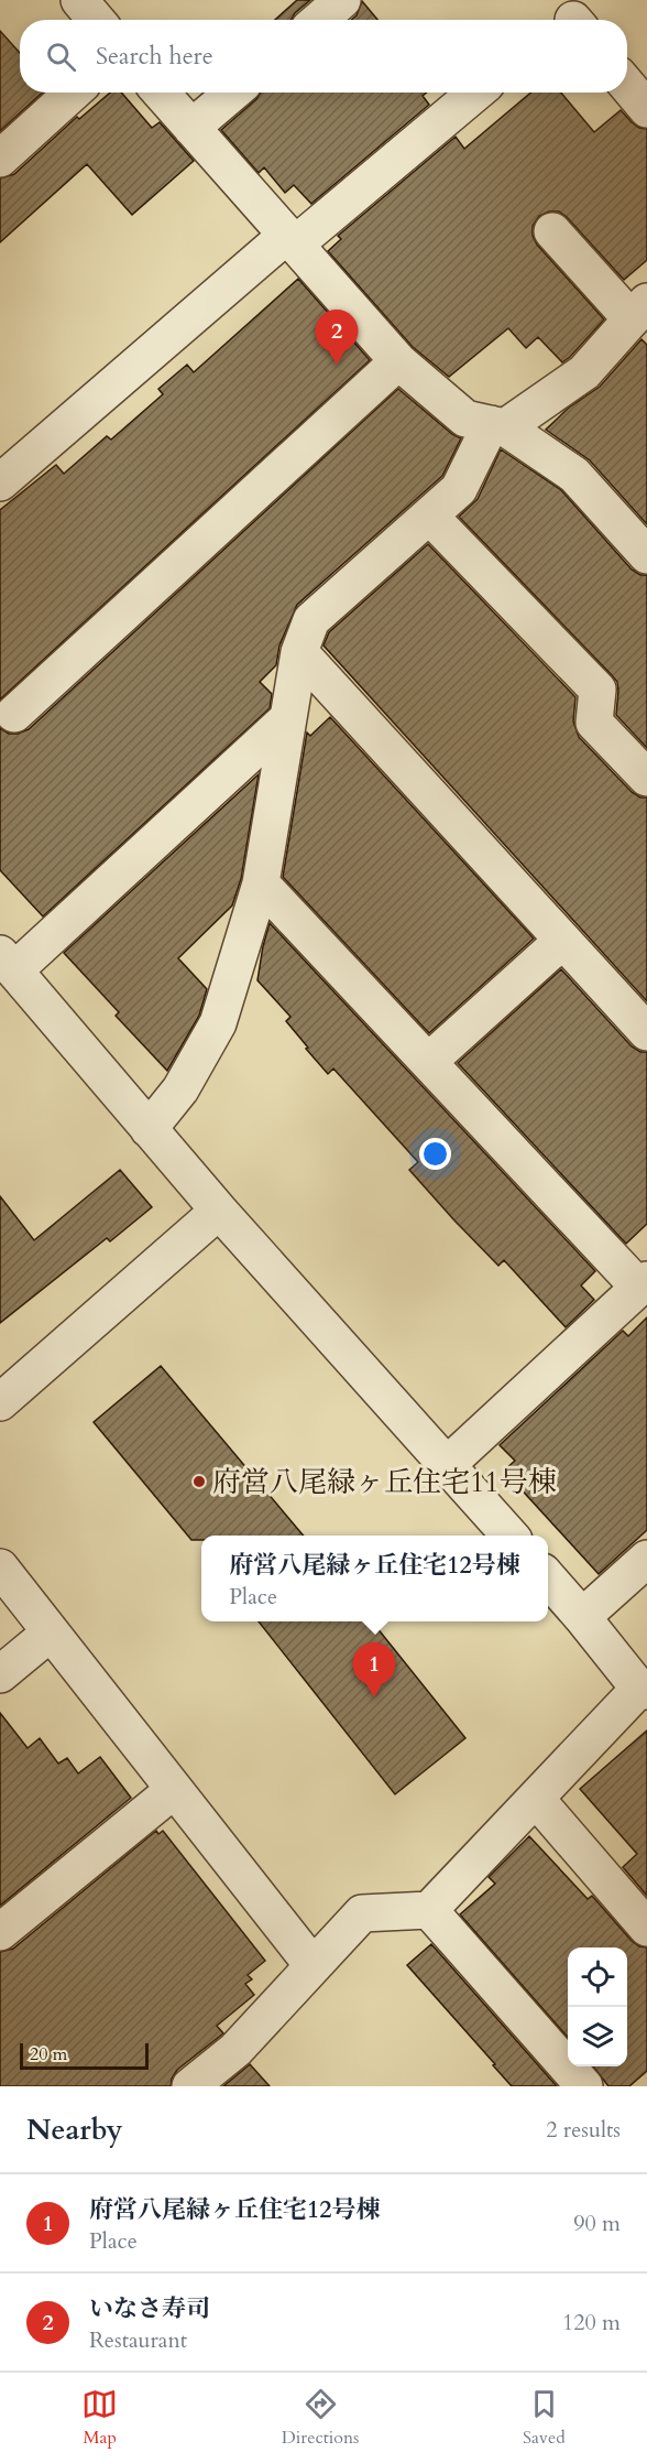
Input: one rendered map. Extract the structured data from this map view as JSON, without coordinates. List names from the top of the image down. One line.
{"places":["府営八尾緑ヶ丘住宅11号棟"],"scale_bar":"20 m","page":{"search":"Search here","pins":["2","1"],"popup":["府営八尾緑ヶ丘住宅12号棟","Place"],"scale":"20 m","heading":["Nearby","2 results"],"list":[{"mark":"1","name":"府営八尾緑ヶ丘住宅12号棟","note":"Place","value":"90 m"},{"mark":"2","name":"いなさ寿司","note":"Restaurant","value":"120 m"}],"nav":["Map","Directions","Saved"]}}
